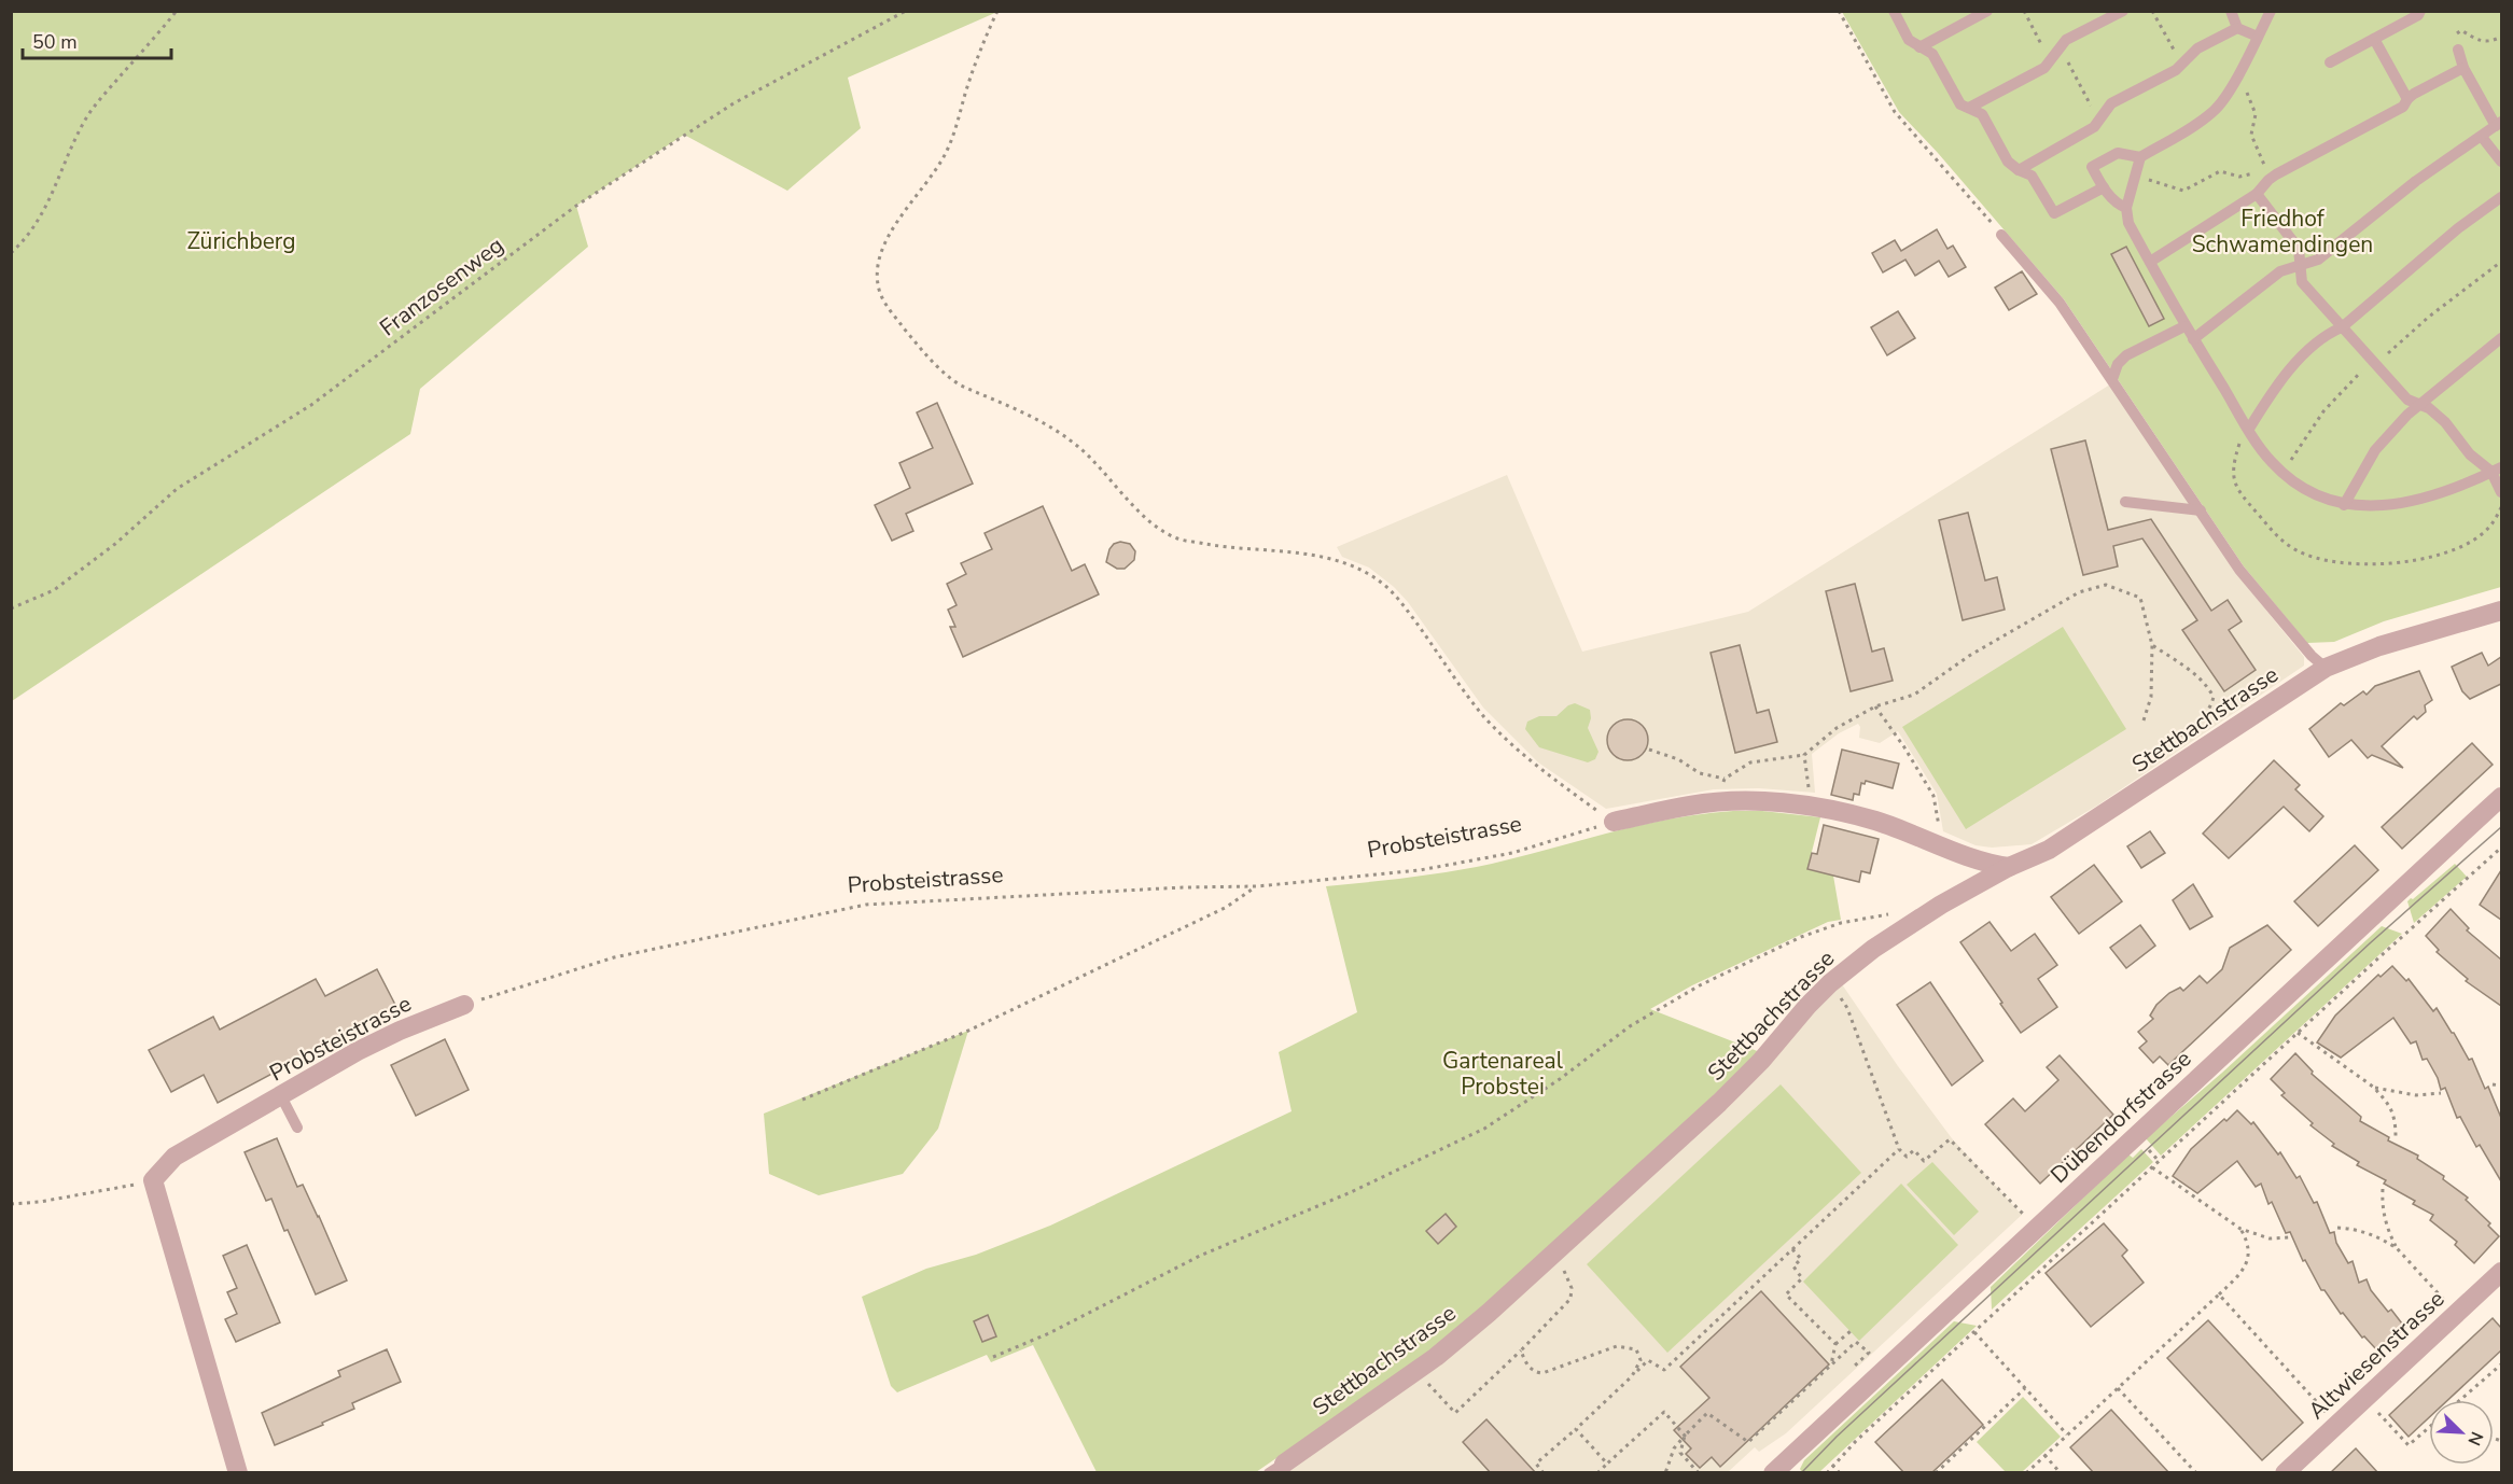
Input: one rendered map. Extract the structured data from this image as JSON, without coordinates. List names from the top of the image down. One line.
{"streets":{"street":["Stettbachstrasse","Probsteistrasse","Dübendorfstrasse","Altwiesenstrasse"],"path":["Franzosenweg"]},"parks":["Friedhof Schwamendingen","Zürichberg","Gartenareal Probstei"],"scale_bar":"50 m","north":"bottom right"}
